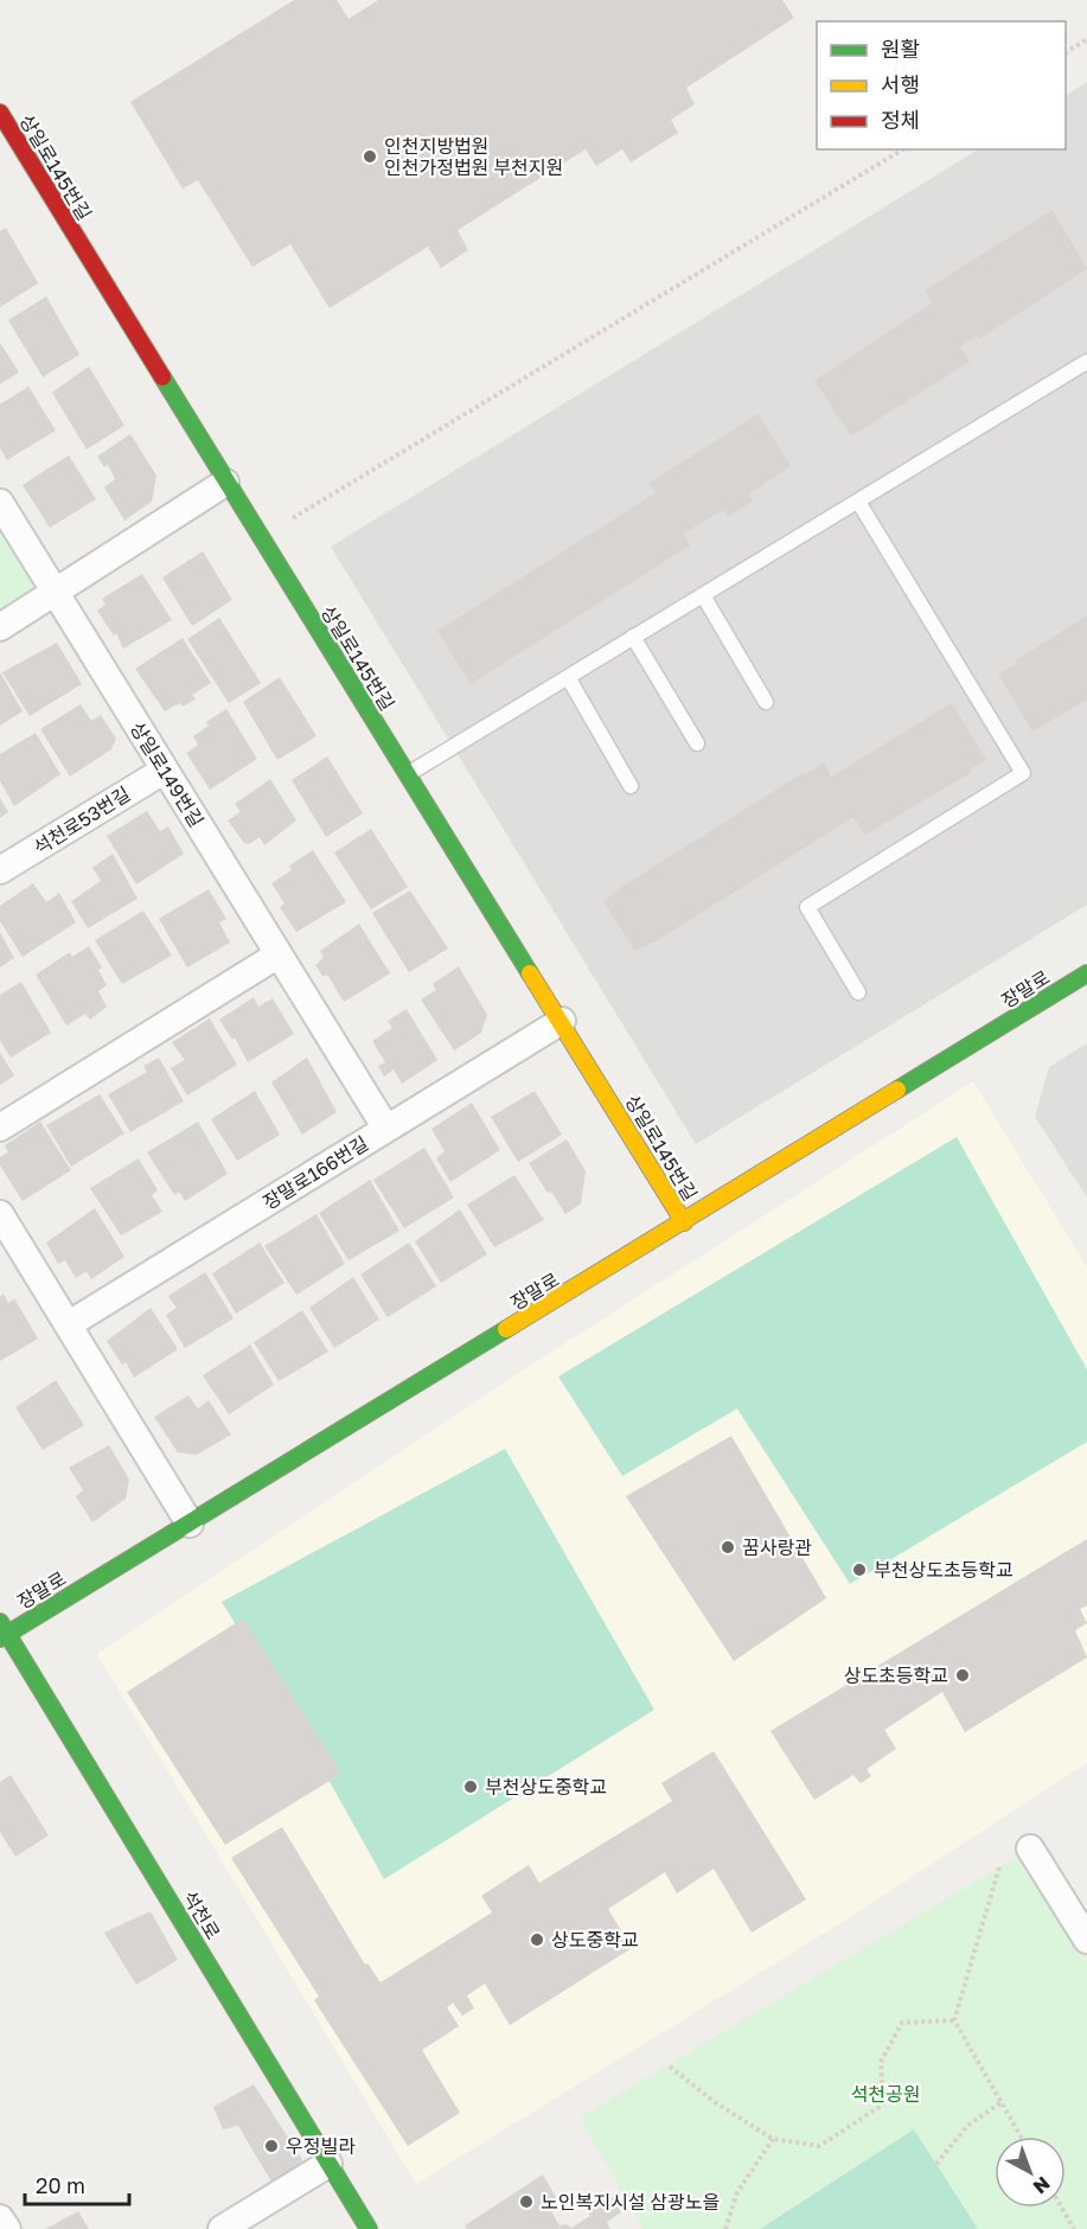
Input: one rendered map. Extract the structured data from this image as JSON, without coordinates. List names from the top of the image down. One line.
{"streets":{"street":["상일로145번길","상일로149번길","석천로53번길","장말로","장말로166번길","석천로"]},"crossings":[["상일로145번길","장말로"],["상일로145번길","장말로166번길"],["상일로149번길","석천로53번길"],["상일로149번길","장말로166번길"],["장말로","석천로"]],"parks":["석천공원"],"places":["인천지방법원 인천가정법원 부천지원","꿈사랑관","부천상도초등학교","상도초등학교","부천상도중학교","상도중학교","우정빌라","노인복지시설 삼광노을"],"legend":["원활","서행","정체"],"scale_bar":"20 m","north":"bottom right"}
